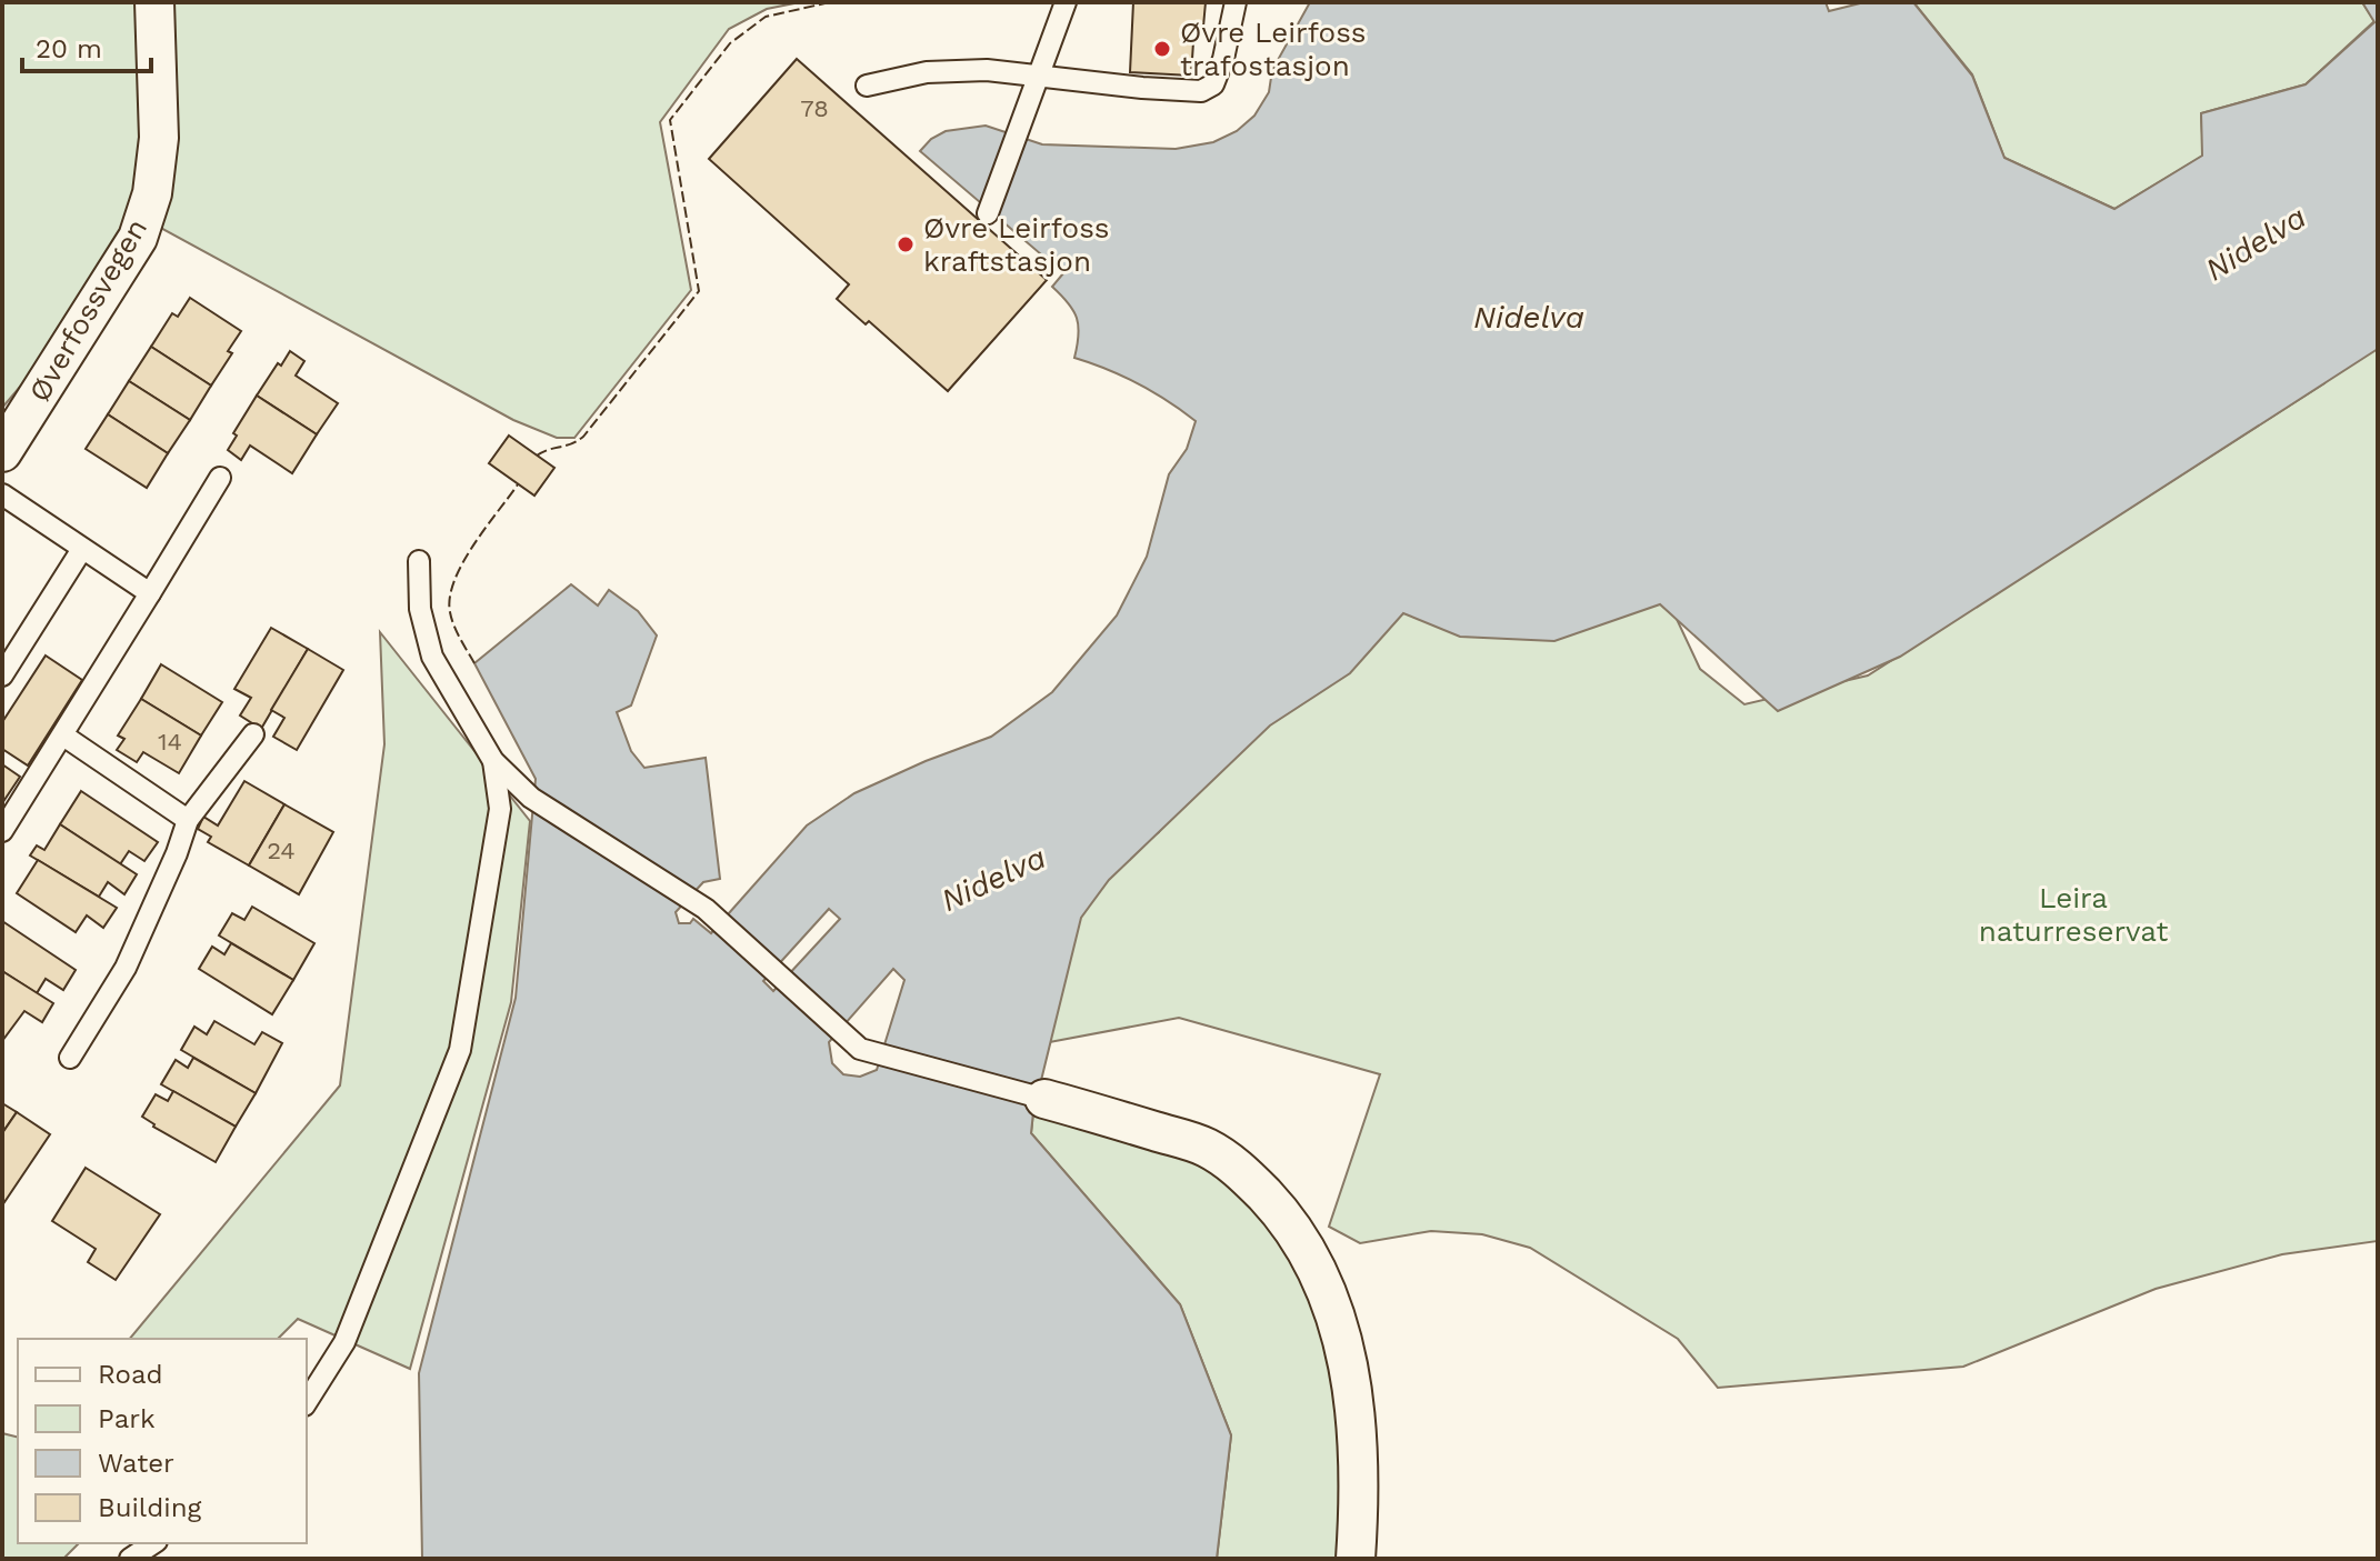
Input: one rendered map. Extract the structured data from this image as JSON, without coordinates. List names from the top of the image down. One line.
{"streets":{"street":["Øverfossvegen"]},"water":["Nidelva"],"parks":["Leira naturreservat"],"places":["Øvre Leirfoss trafostasjon","Øvre Leirfoss kraftstasjon"],"house_numbers":["78","14","24"],"legend":["Road","Park","Water","Building"],"scale_bar":"20 m"}
